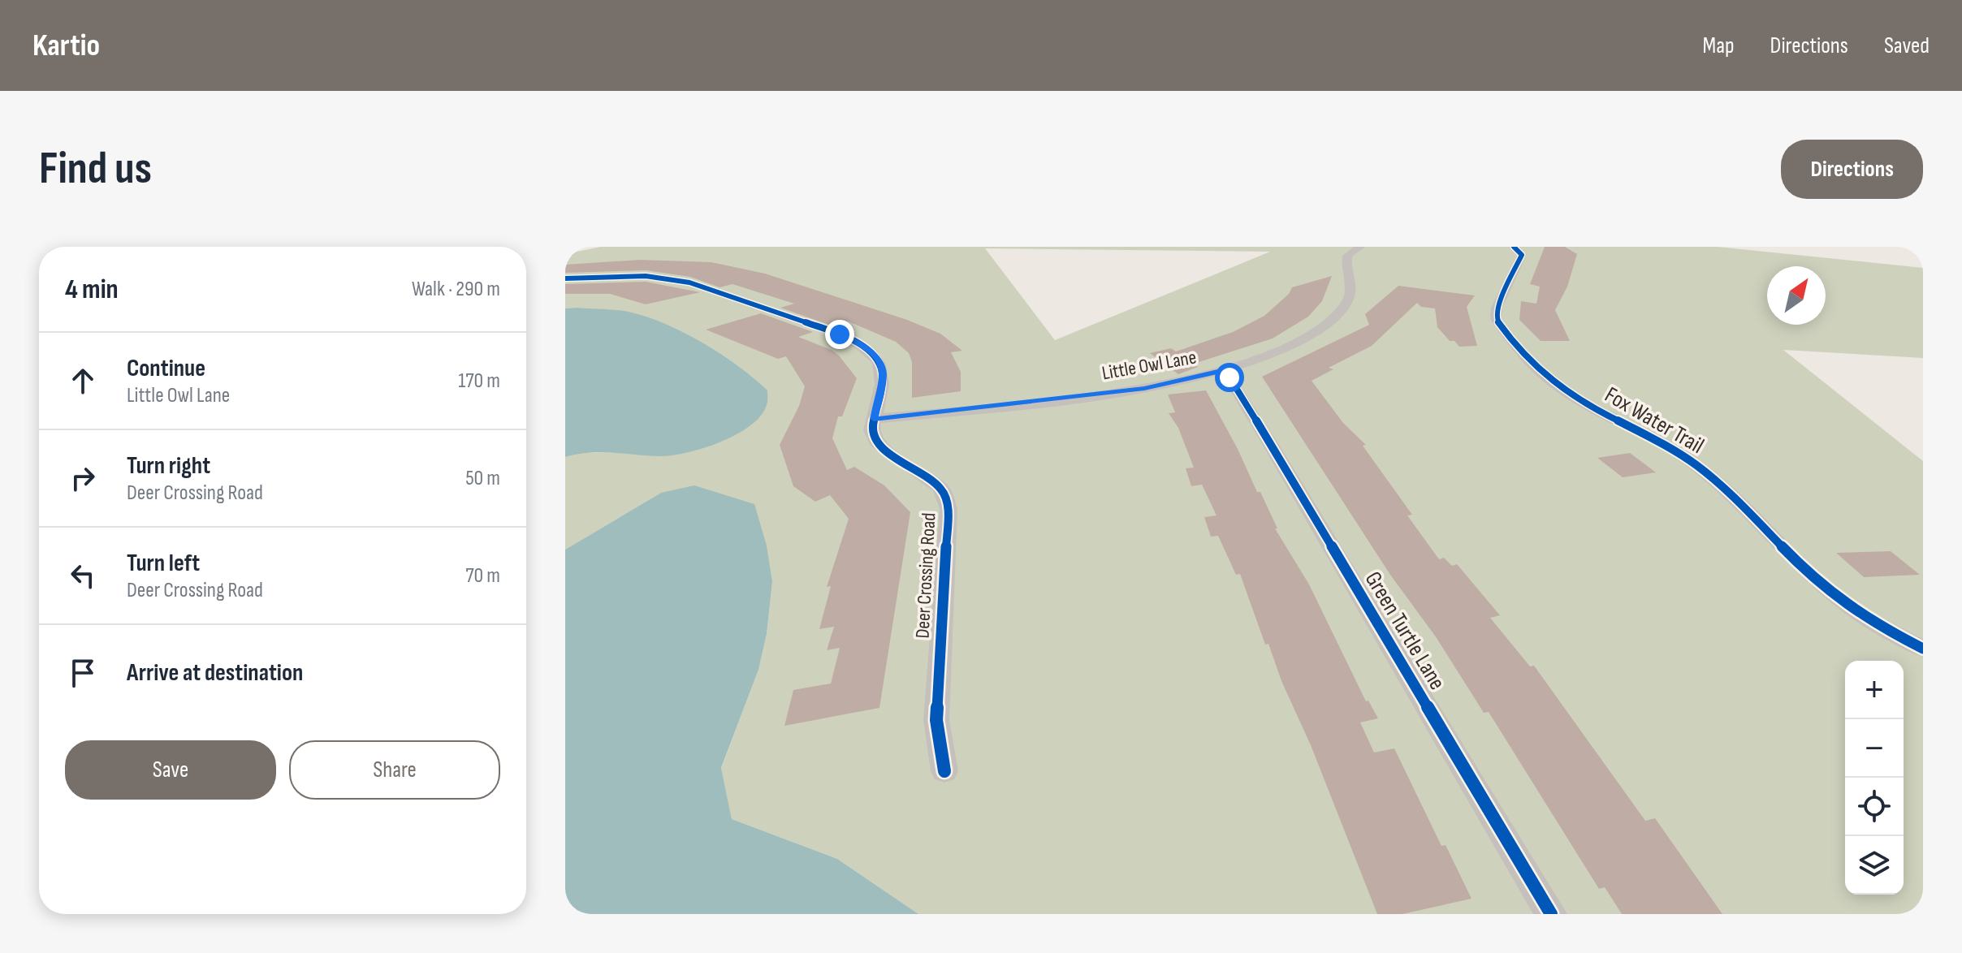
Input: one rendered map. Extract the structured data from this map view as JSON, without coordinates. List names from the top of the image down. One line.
{"streets":{"street":["Little Owl Lane","Fox Water Trail","Deer Crossing Road","Green Turtle Lane"]},"crossings":[["Little Owl Lane","Deer Crossing Road"],["Little Owl Lane","Green Turtle Lane"]],"north":"top right","page":{"header":"Kartio","nav":["Map","Directions","Saved"],"buttons":["Directions",["Save","Share"]],"title":"Find us","heading":["4 min","Walk · 290 m"],"list":[["Continue","Little Owl Lane","170 m"],["Turn right","Deer Crossing Road","50 m"],["Turn left","Deer Crossing Road","70 m"],"Arrive at destination"],"map_buttons":["+","−"]}}
